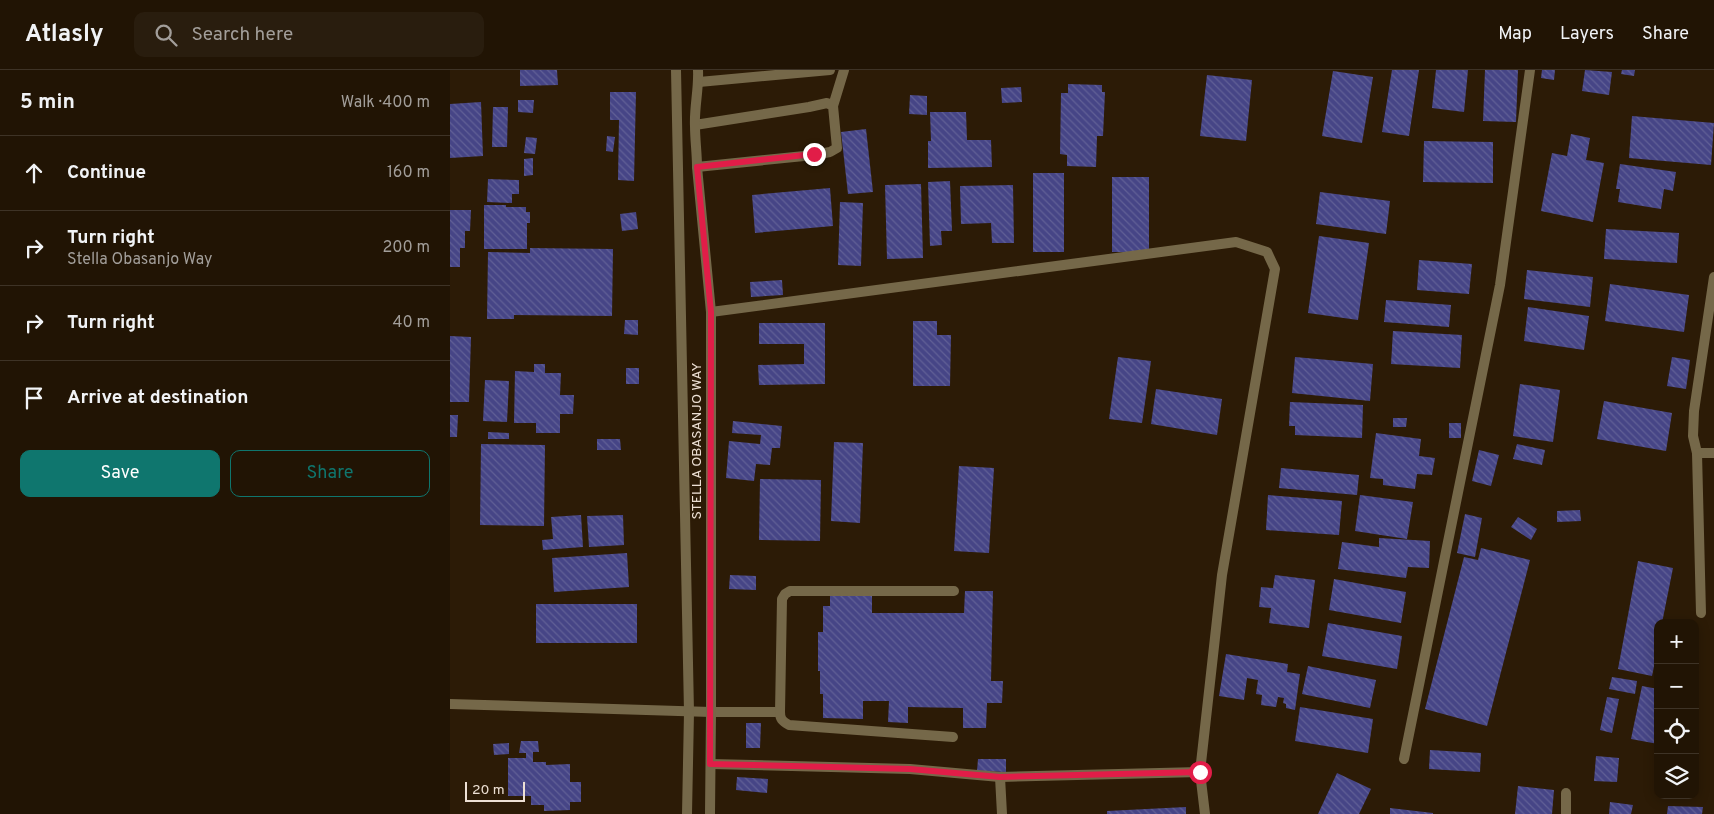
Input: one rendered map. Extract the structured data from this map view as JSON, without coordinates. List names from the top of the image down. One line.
{"streets":{"street":["STELLA OBASANJO WAY"]},"scale_bar":"20 m","page":{"header":"Atlasly","search":"Search here","nav":["Map","Layers","Share"],"heading":["5 min","Walk · 400 m"],"list":[["Continue","160 m"],["Turn right","Stella Obasanjo Way","200 m"],["Turn right","40 m"],"Arrive at destination"],"buttons":["Save","Share"],"map_buttons":["+","−"],"scale":"20 m"}}
